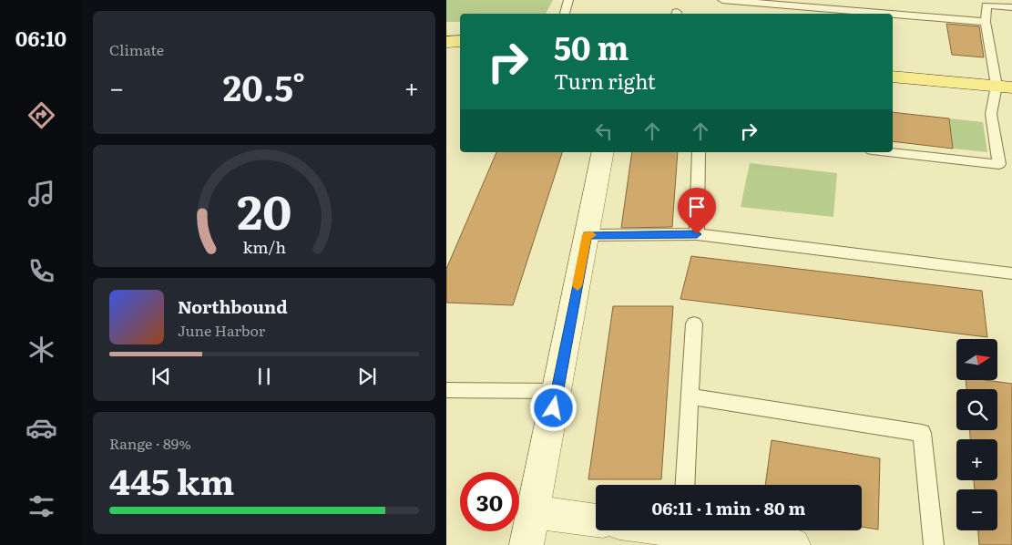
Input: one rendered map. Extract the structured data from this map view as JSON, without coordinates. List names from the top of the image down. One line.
{"north":"right","page":{"tabs":"06:10","tile":["Climate",["Range · 89%","445 km"]],"turn":["50 m","Turn right"],"heat":["−","20.5°","+"],"song":["Northbound","June Harbor"],"map_buttons":["+","−"],"limit":"30","trip":"06:11 · 1 min · 80 m","gauge":["20","km/h"]}}
